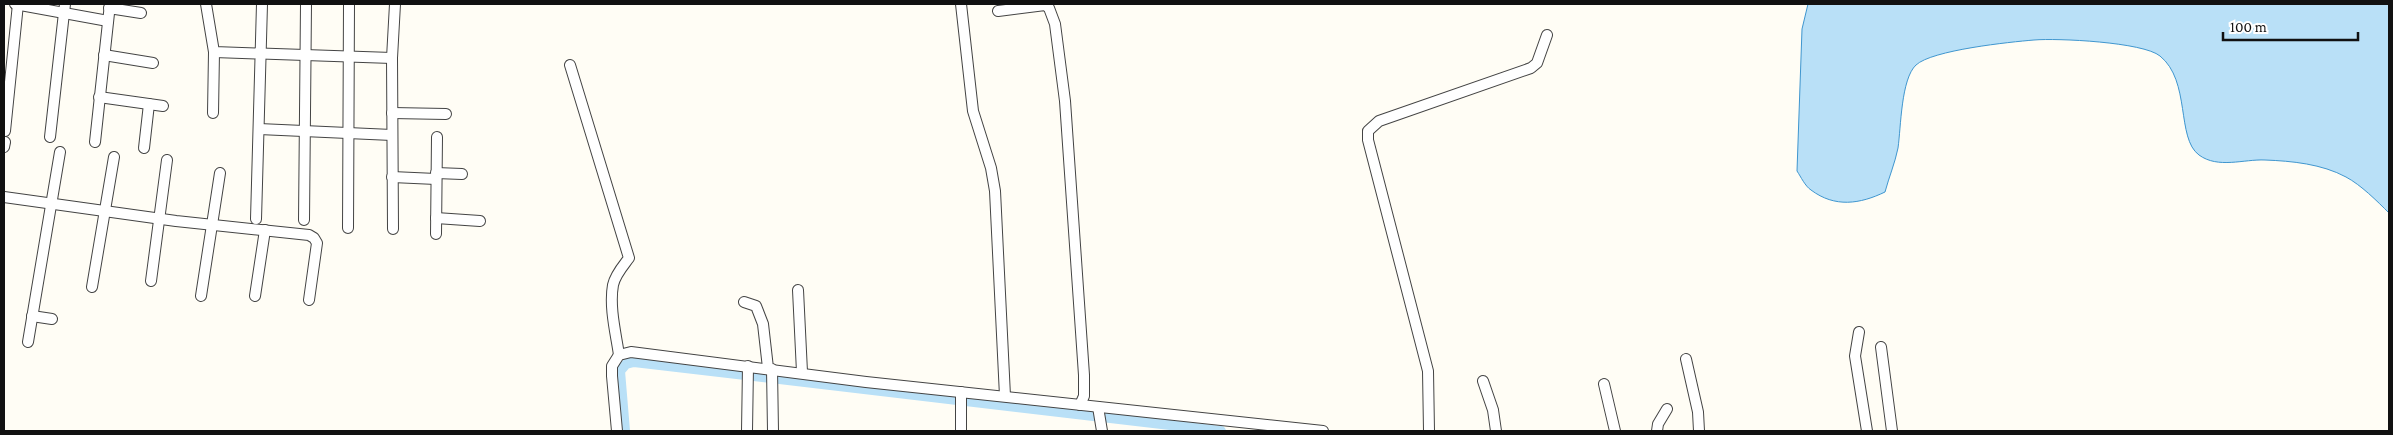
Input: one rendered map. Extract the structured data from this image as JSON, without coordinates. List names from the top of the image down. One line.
{"scale_bar":"100 m"}
